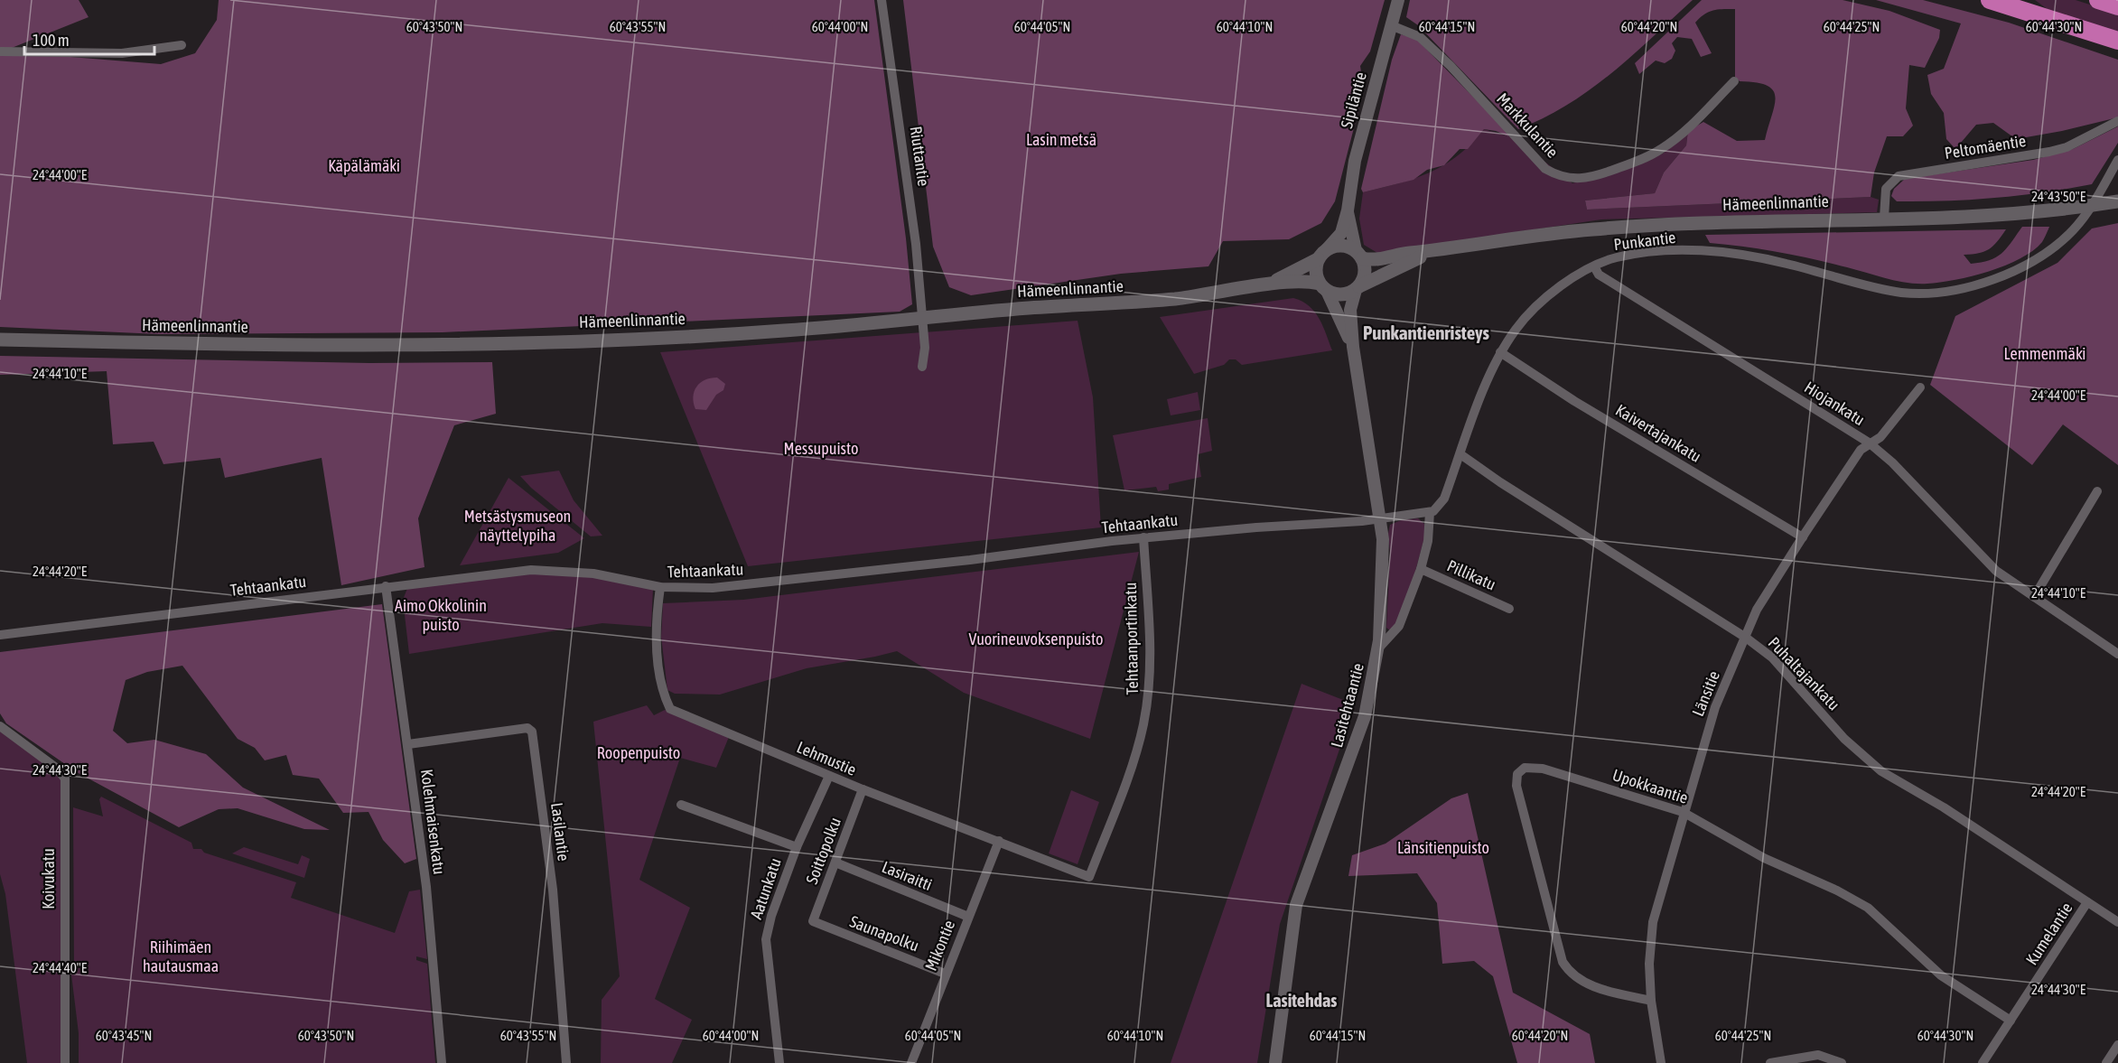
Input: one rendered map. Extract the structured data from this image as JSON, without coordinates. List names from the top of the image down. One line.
{"streets":{"main road":["Hämeenlinnantie"],"street":["Sipiläntie","Markkulantie","Peltomäentie","Riuttantie","Punkantie","Hiojankatu","Kaivertajankatu","Tehtaankatu","Pillikatu","Tehtaanportinkatu","Puhaltajankatu","Länsitie","Lasitehtaantie","Lehmustie","Upokkaantie","Kolehmaisenkatu","Lasilantie","Soittopolku","Lasiraitti","Koivukatu","Aatunkatu","Saunapolku","Kumelantie","Mikontie"]},"crossings":[["Sipiläntie","Markkulantie"],["Sipiläntie","Hämeenlinnantie"],["Sipiläntie","Lasitehtaantie"],["Peltomäentie","Hämeenlinnantie"],["Riuttantie","Hämeenlinnantie"],["Hämeenlinnantie","Lasitehtaantie"],["Punkantie","Hiojankatu"],["Punkantie","Kaivertajankatu"],["Punkantie","Puhaltajankatu"],["Hiojankatu","Länsitie"],["Kaivertajankatu","Länsitie"],["Tehtaankatu","Tehtaanportinkatu"],["Tehtaankatu","Lasitehtaantie"],["Tehtaankatu","Lehmustie"],["Tehtaankatu","Kolehmaisenkatu"],["Tehtaanportinkatu","Lehmustie"],["Puhaltajankatu","Länsitie"],["Puhaltajankatu","Kumelantie"],["Länsitie","Upokkaantie"],["Lehmustie","Soittopolku"],["Lehmustie","Mikontie"],["Upokkaantie","Kumelantie"],["Kolehmaisenkatu","Lasilantie"],["Soittopolku","Lasiraitti"],["Soittopolku","Saunapolku"],["Lasiraitti","Mikontie"],["Saunapolku","Mikontie"]],"districts":["Punkantienristeys","Lasitehdas"],"parks":["Lasin metsä","Käpälämäki","Lemmenmäki","Messupuisto","Metsästysmuseon näyttelypiha","Aimo Okkolinin puisto","Vuorineuvoksenpuisto","Roopenpuisto","Länsitienpuisto","Riihimäen hautausmaa"],"scale_bar":"100 m","coordinates":["60°43'50\"N","60°43'55\"N","60°44'00\"N","60°44'05\"N","60°44'10\"N","60°44'15\"N","60°44'20\"N","60°44'25\"N","60°44'30\"N","24°44'00\"E","24°43'50\"E","24°44'10\"E","24°44'20\"E","24°44'30\"E","24°44'40\"E","60°43'45\"N"]}
